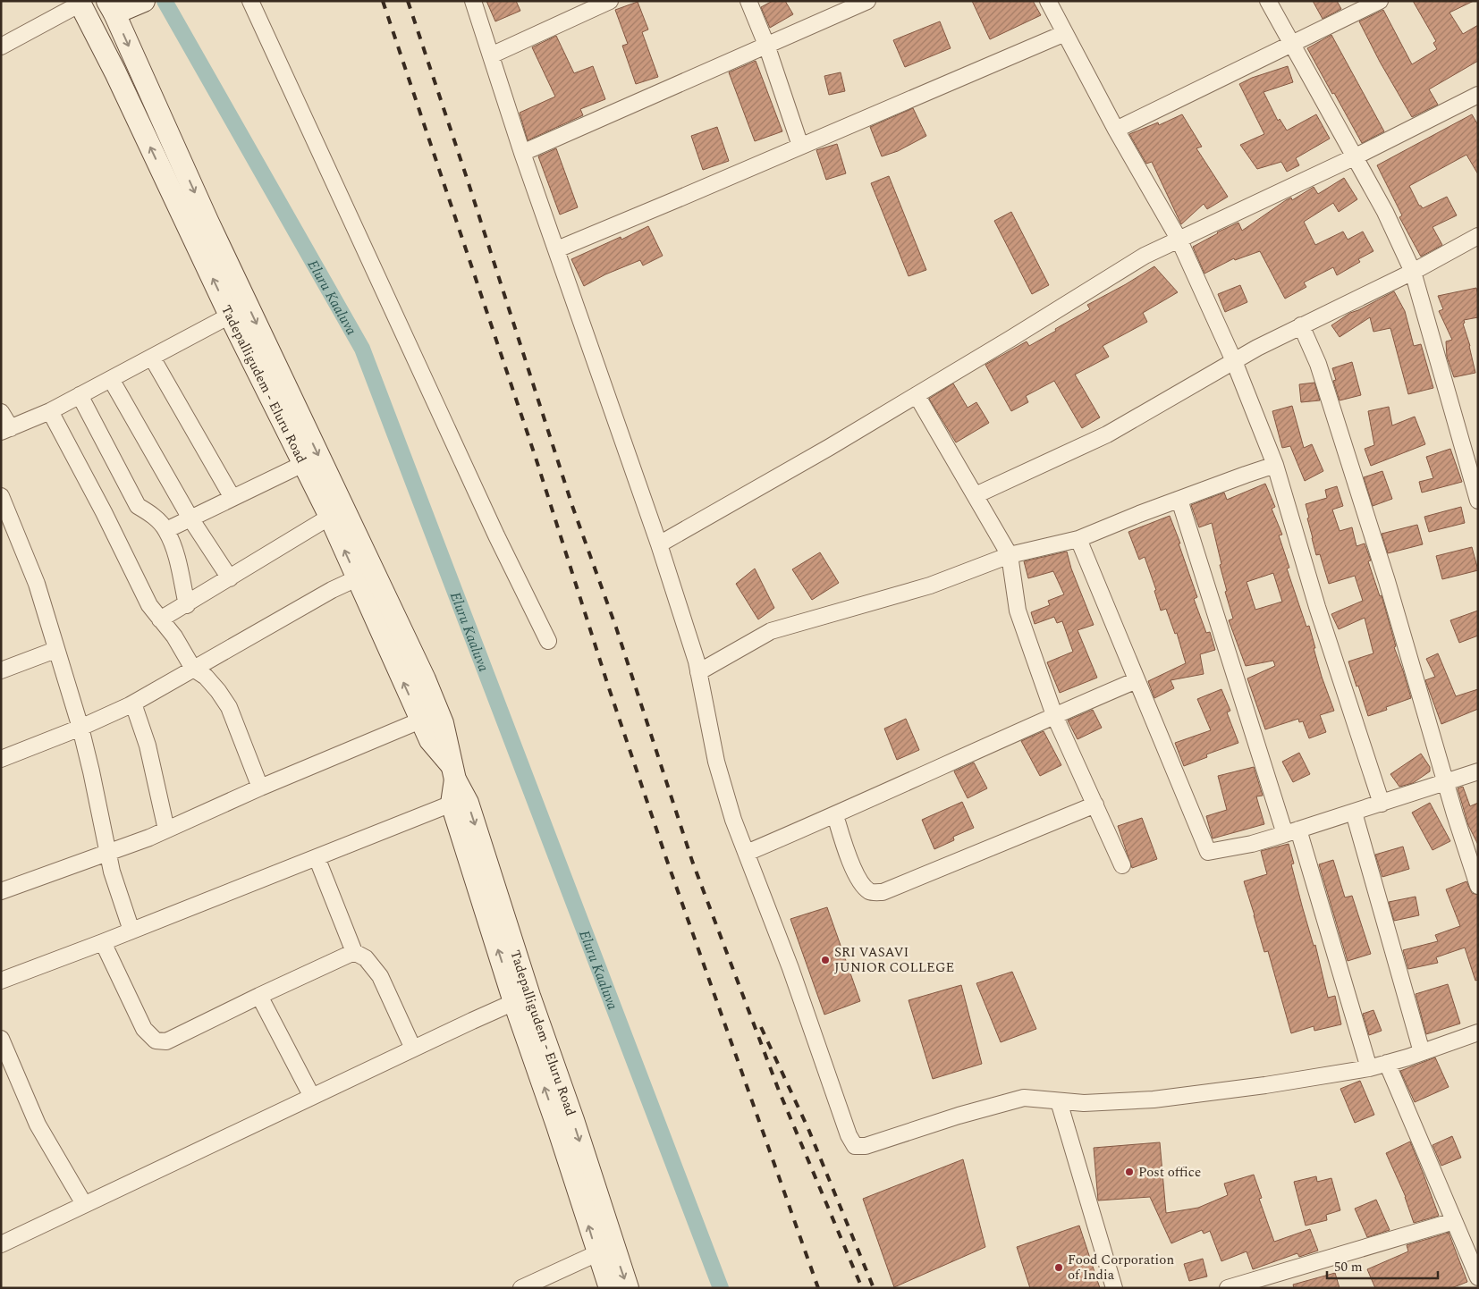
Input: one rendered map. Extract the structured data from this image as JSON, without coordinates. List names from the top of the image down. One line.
{"streets":{"main road":["Tadepalligudem - Eluru Road"]},"water":["Eluru Kaaluva"],"places":["SRI VASAVI JUNIOR COLLEGE","Post office","Food Corporation of India"],"scale_bar":"50 m"}
